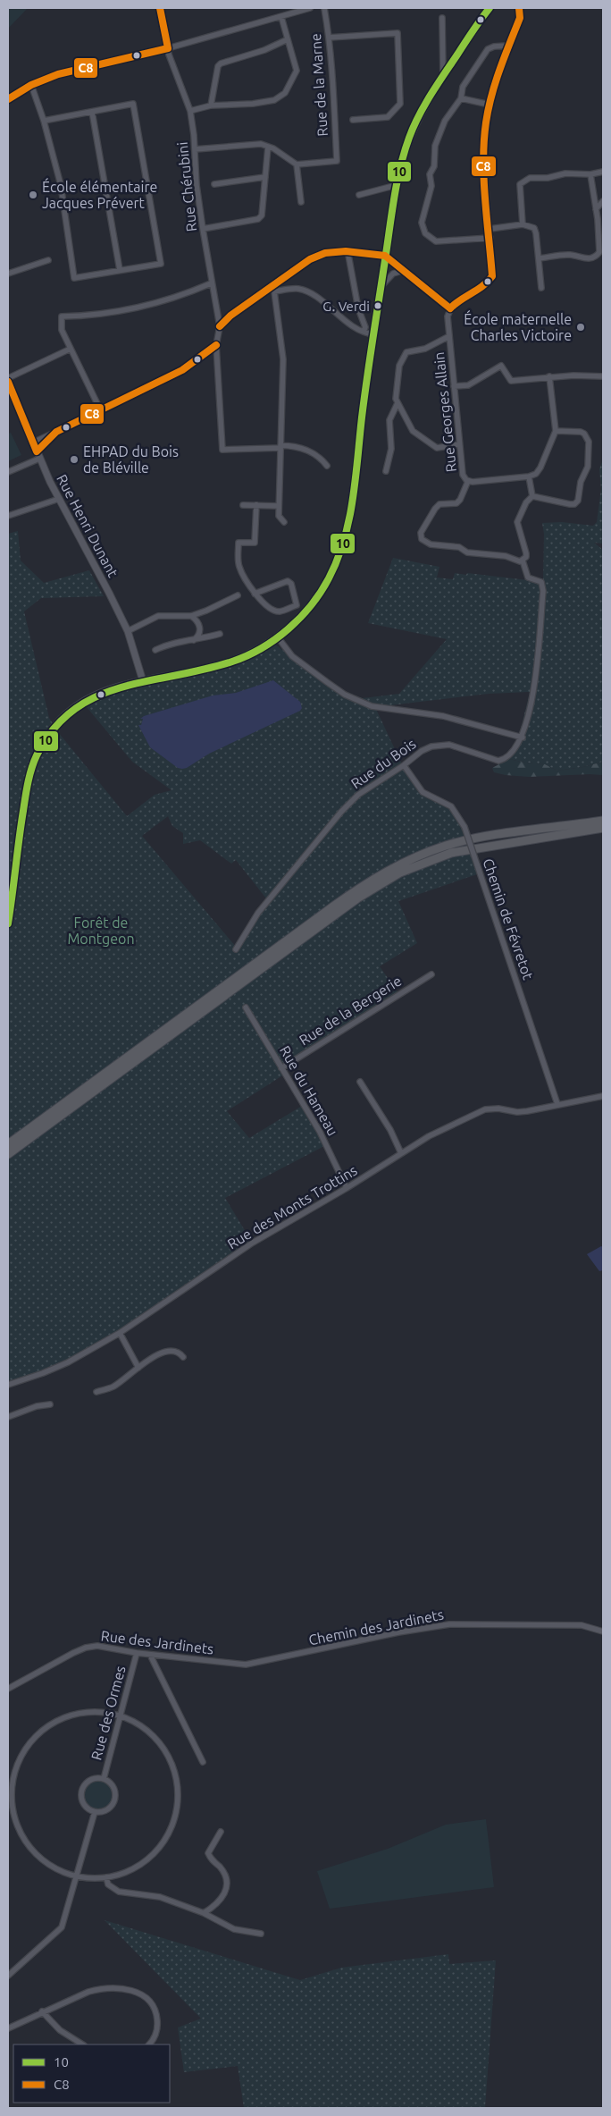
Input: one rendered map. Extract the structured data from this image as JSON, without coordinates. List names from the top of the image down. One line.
{"streets":{"street":["Rue de la Marne","Rue Chérubini","Rue Georges Allain","Rue Henri Dunant","Rue du Bois","Chemin de Févretot","Rue de la Bergerie","Rue du Hameau","Rue des Monts Trottins","Chemin des Jardinets","Rue des Jardinets","Rue des Ormes"]},"crossings":[["Rue du Bois","Chemin de Févretot"],["Chemin de Févretot","Rue des Monts Trottins"],["Rue de la Bergerie","Rue du Hameau"],["Rue du Hameau","Rue des Monts Trottins"],["Chemin des Jardinets","Rue des Jardinets"],["Rue des Jardinets","Rue des Ormes"]],"parks":["Forêt de Montgeon"],"places":["École élémentaire Jacques Prévert","G. Verdi","École maternelle Charles Victoire","EHPAD du Bois de Bléville"],"lines":["transit line 10","transit line C8"],"legend":["10","C8"]}
